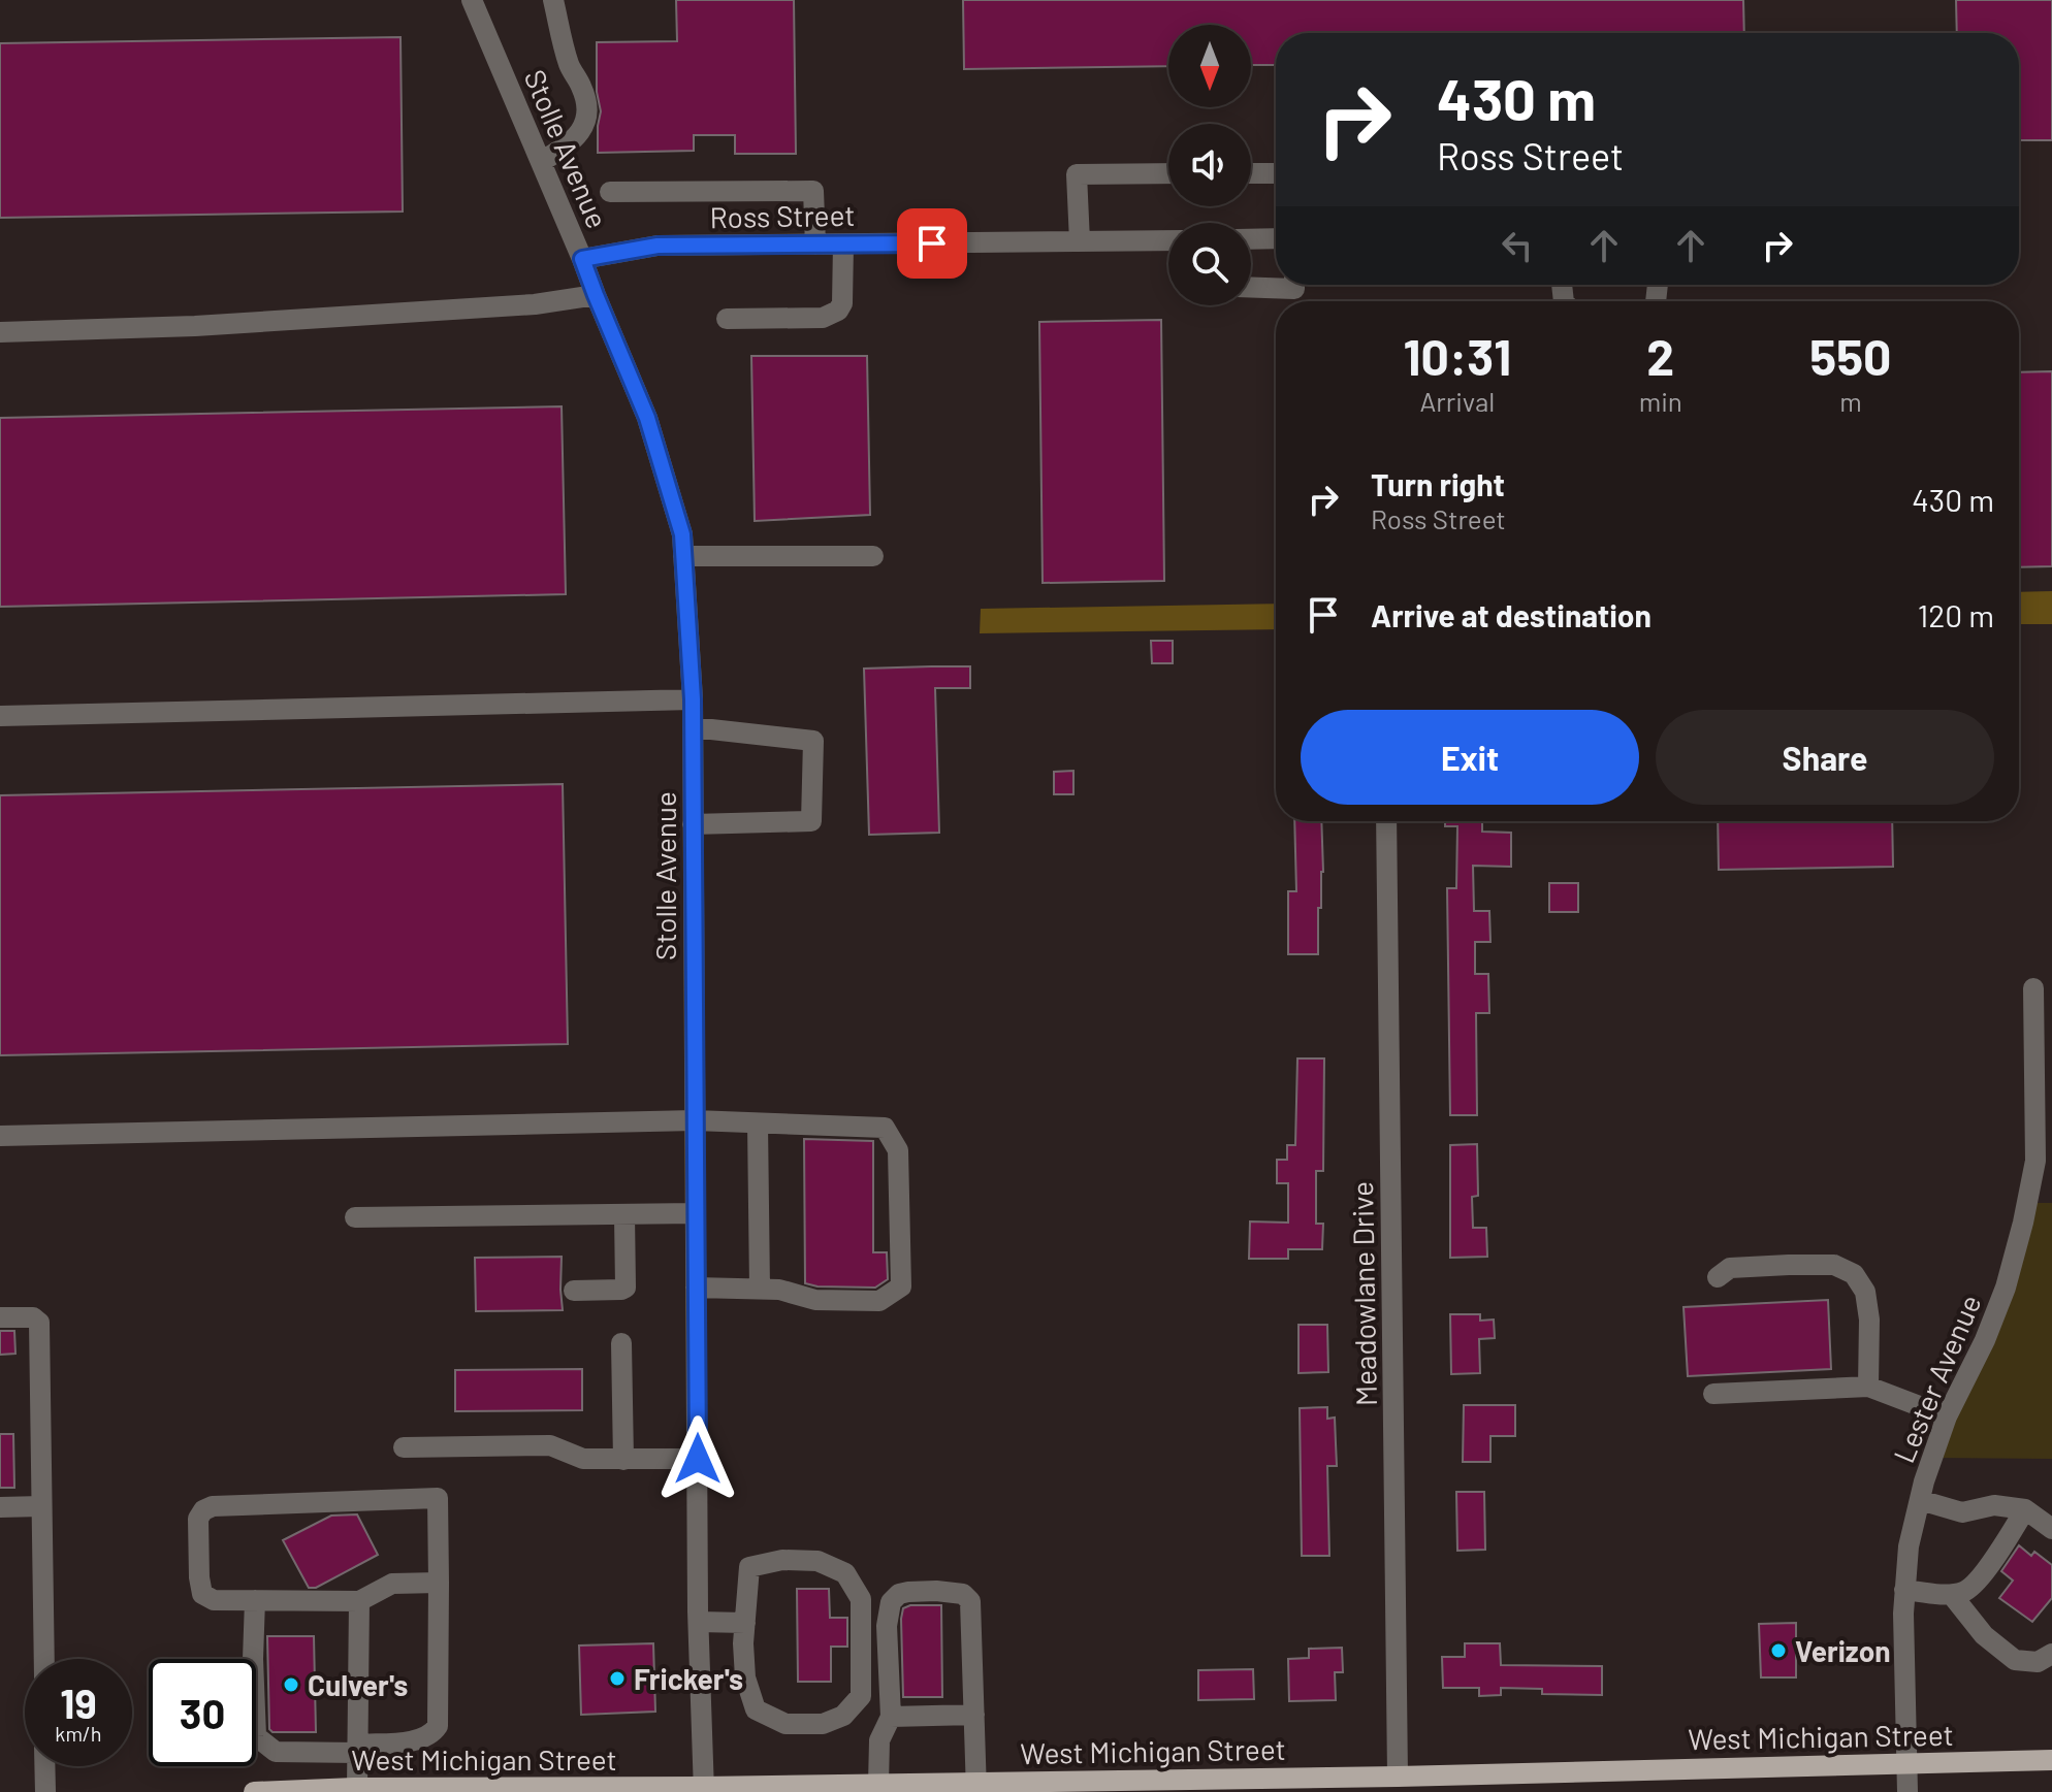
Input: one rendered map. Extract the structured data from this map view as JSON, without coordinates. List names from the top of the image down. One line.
{"streets":{"main road":["West Michigan Street"],"street":["Stolle Avenue","Ross Street","Meadowlane Drive","Lester Avenue"]},"crossings":[["Stolle Avenue","Ross Street"],["Stolle Avenue","West Michigan Street"],["Meadowlane Drive","West Michigan Street"],["Lester Avenue","West Michigan Street"]],"places":["Verizon","Fricker's","Culver's"],"north":"bottom","page":{"turn":["430 m","Ross Street"],"eta":["10:31","Arrival","2","min","550","m"],"list":[{"name":"Turn right","note":"Ross Street","value":"430 m"},{"name":"Arrive at destination","value":"120 m"}],"buttons":["Exit","Share"],"speed":"19 km/h","limit":"30"}}
